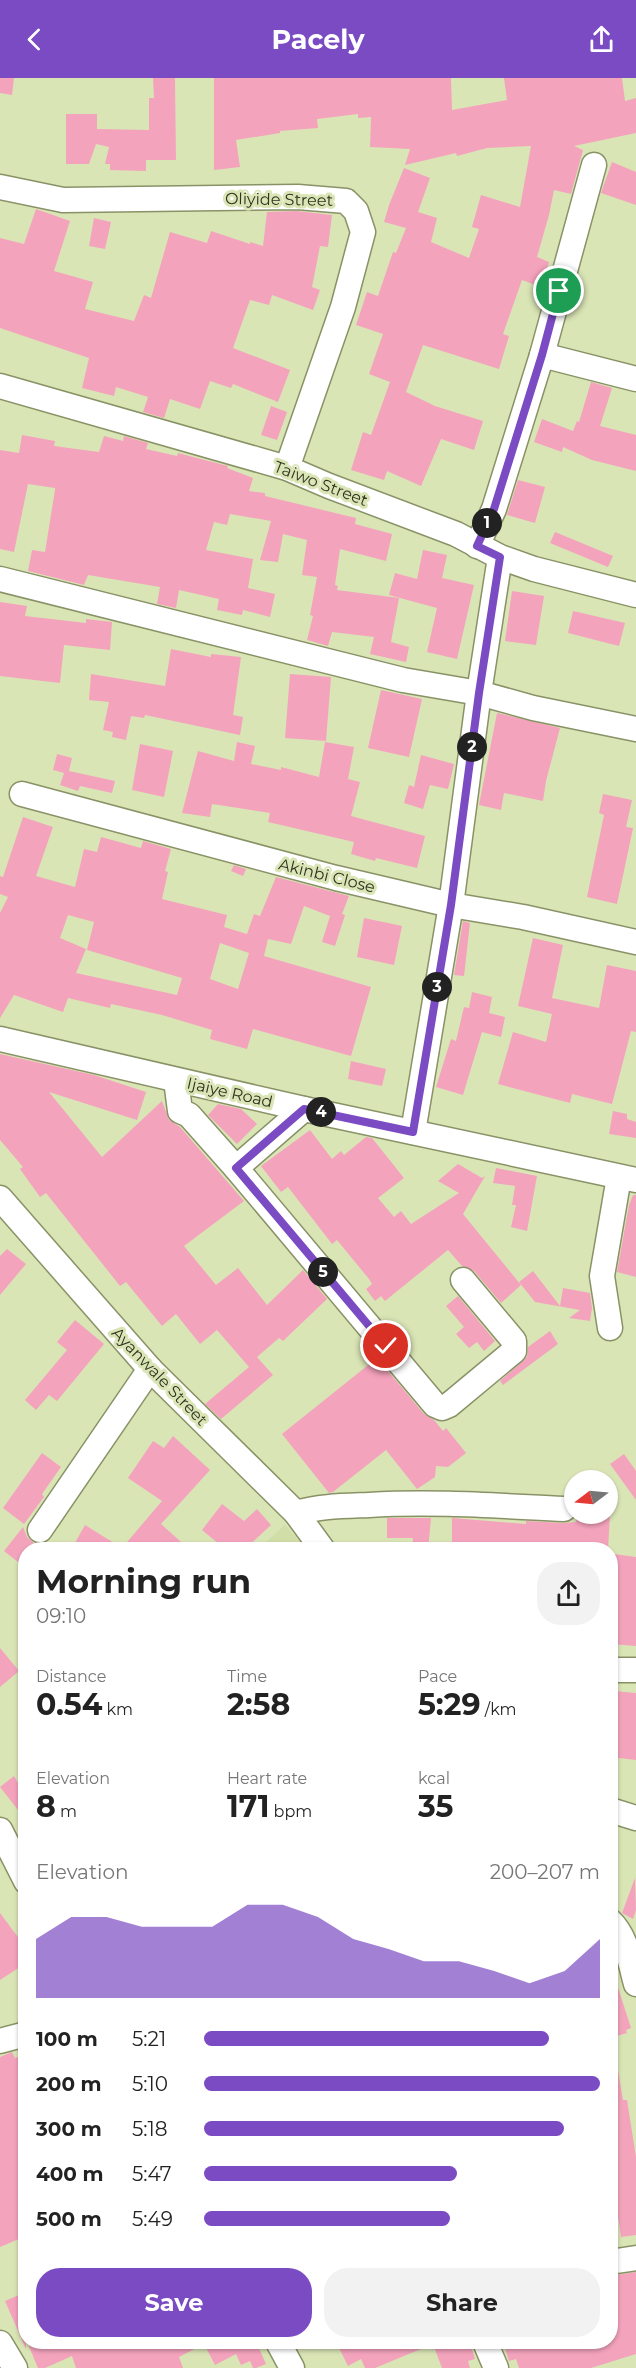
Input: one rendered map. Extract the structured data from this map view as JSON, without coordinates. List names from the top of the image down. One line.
{"streets":{"street":["Oliyide Street","Taiwo Street","Akinbi Close","Ijaiye Road","Ayanwale Street"]},"crossings":[["Oliyide Street","Taiwo Street"]],"north":"left","page":{"header":"Pacely","pins":["1","2","3","4","5"],"heading":["Morning run","09:10"],"stats":[["Distance","0.54 km"],["Time","2:58"],["Pace","5:29 /km"],["Elevation","8 m"],["Heart rate","171 bpm"],["kcal","35"]],"chart":["Elevation","200–207 m"],"list":[{"name":"100 m","note":"5:21"},{"name":"200 m","note":"5:10"},{"name":"300 m","note":"5:18"},{"name":"400 m","note":"5:47"},{"name":"500 m","note":"5:49"}],"buttons":["Save","Share"]}}
